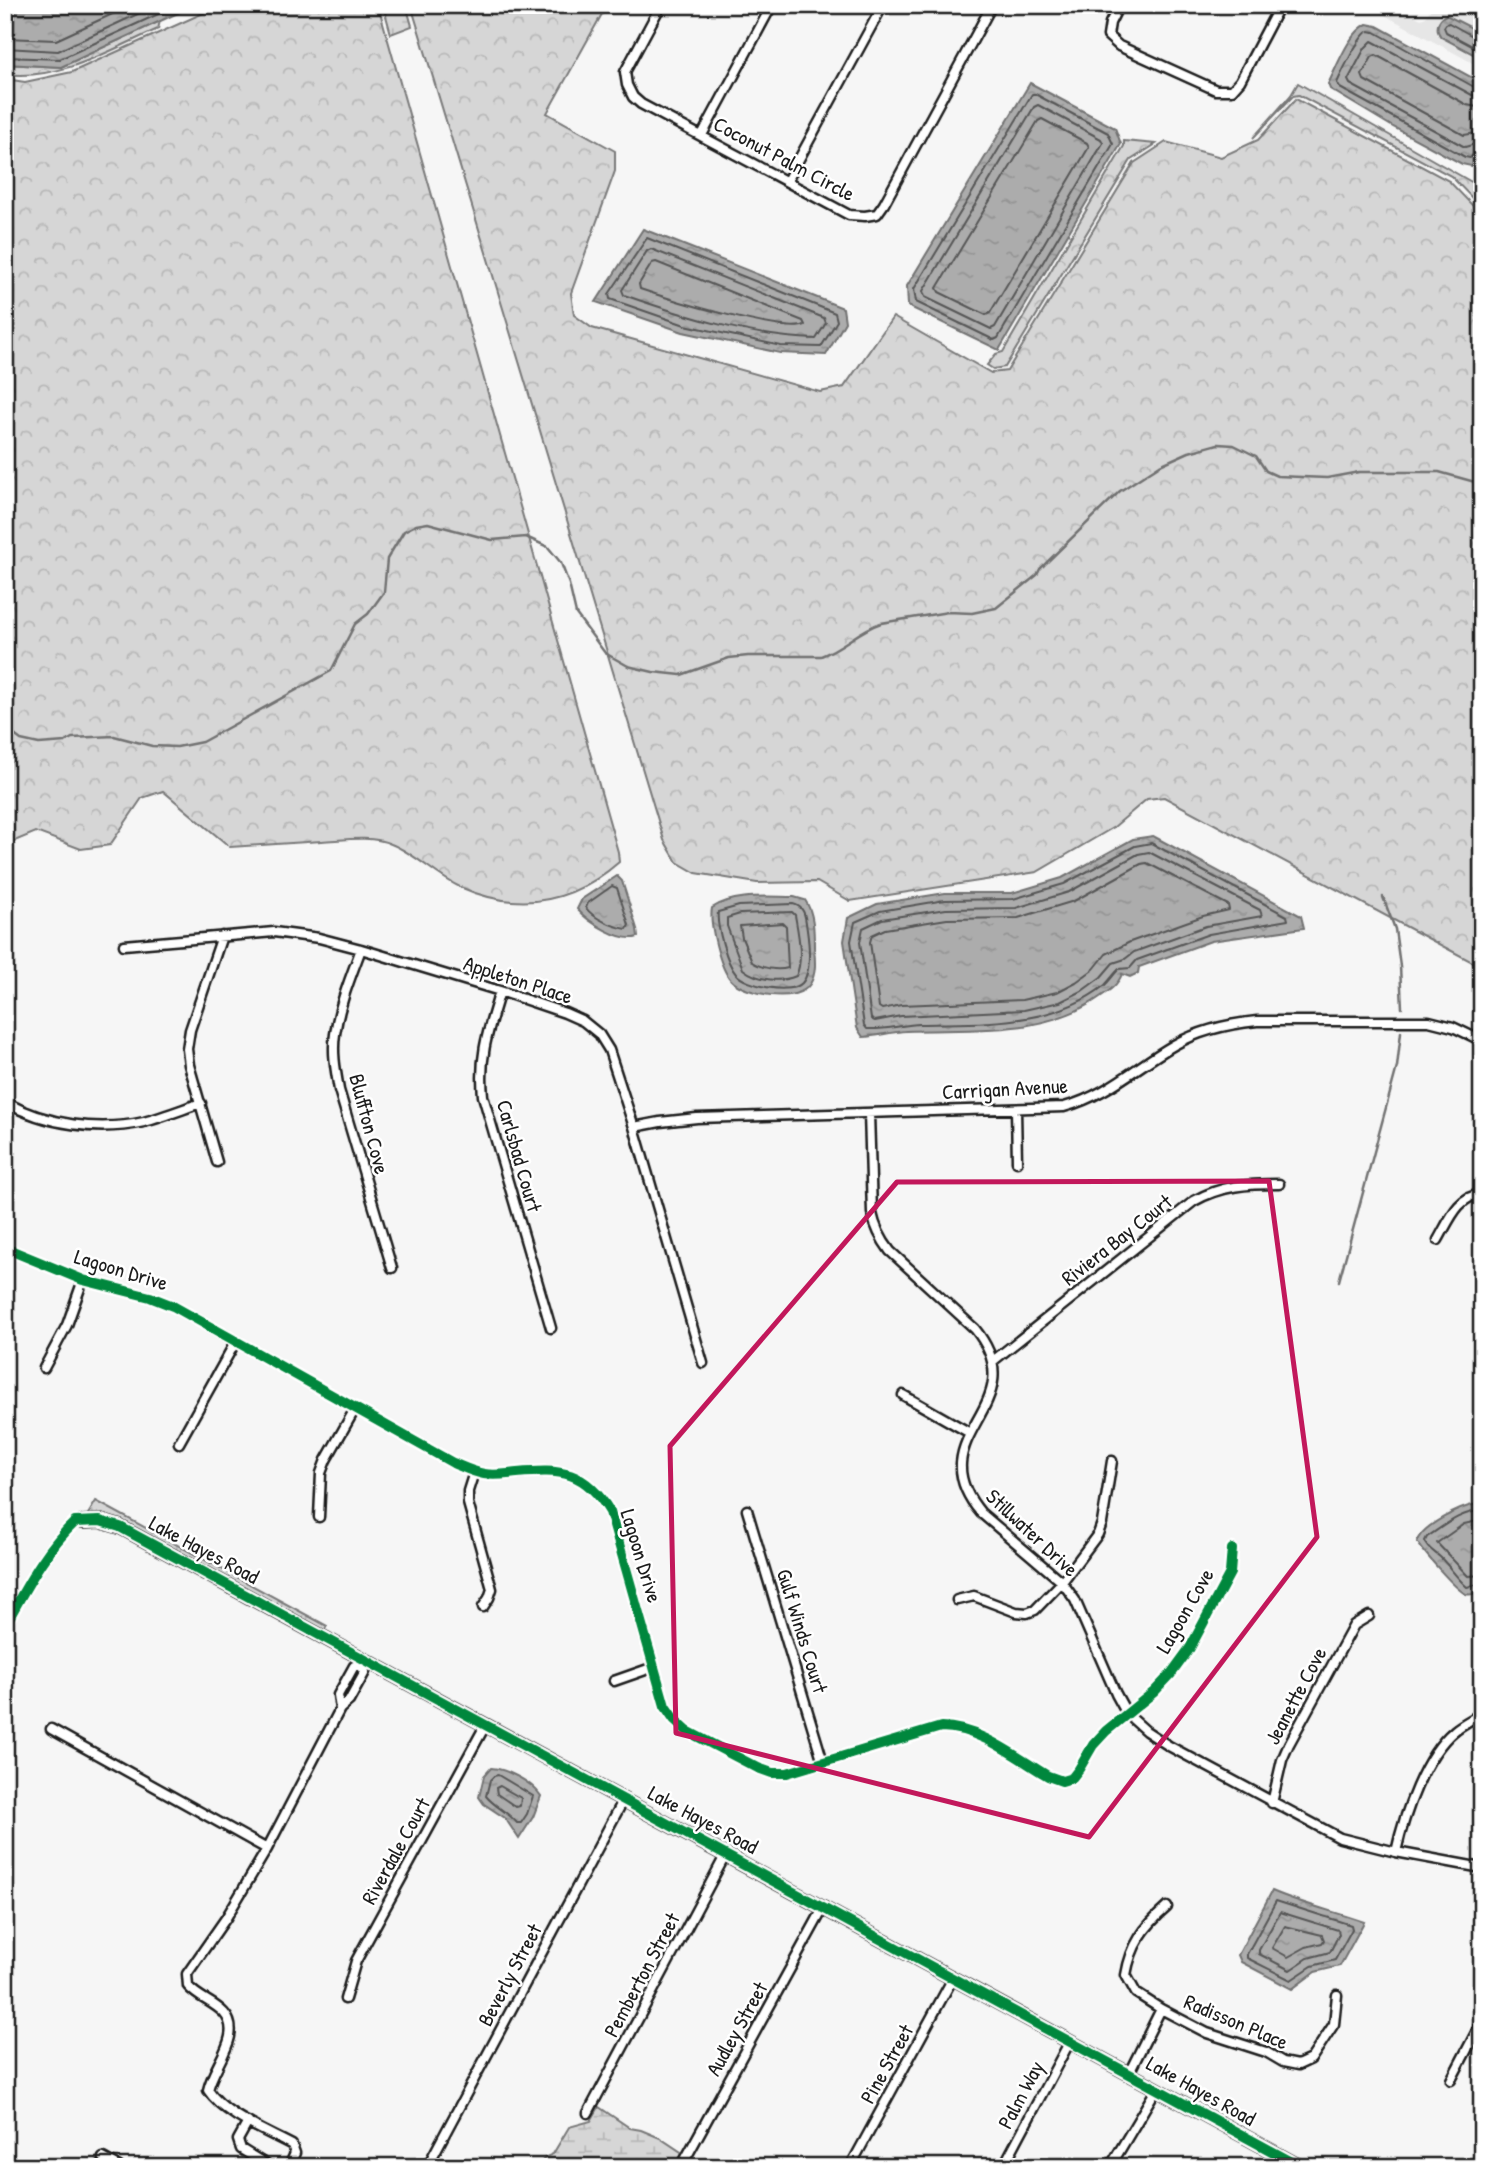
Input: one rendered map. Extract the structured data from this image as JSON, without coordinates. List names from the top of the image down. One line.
{"streets":{"street":["Coconut Palm Circle","Appleton Place","Carrigan Avenue","Bluffton Cove","Carlsbad Court","Riviera Bay Court","Lagoon Drive","Stillwater Drive","Lake Hayes Road","Lagoon Cove","Gulf Winds Court","Jeanette Cove","Riverdale Court","Beverly Street","Pemberton Street","Radisson Place","Audley Street","Pine Street","Palm Way"]},"crossings":[["Appleton Place","Carrigan Avenue"],["Appleton Place","Bluffton Cove"],["Appleton Place","Carlsbad Court"],["Riviera Bay Court","Stillwater Drive"],["Lagoon Drive","Stillwater Drive"],["Lagoon Drive","Lagoon Cove"],["Lagoon Drive","Gulf Winds Court"],["Stillwater Drive","Lagoon Cove"],["Stillwater Drive","Jeanette Cove"],["Lake Hayes Road","Riverdale Court"],["Lake Hayes Road","Beverly Street"],["Lake Hayes Road","Pemberton Street"],["Lake Hayes Road","Radisson Place"],["Lake Hayes Road","Audley Street"],["Lake Hayes Road","Pine Street"],["Lake Hayes Road","Palm Way"]]}
